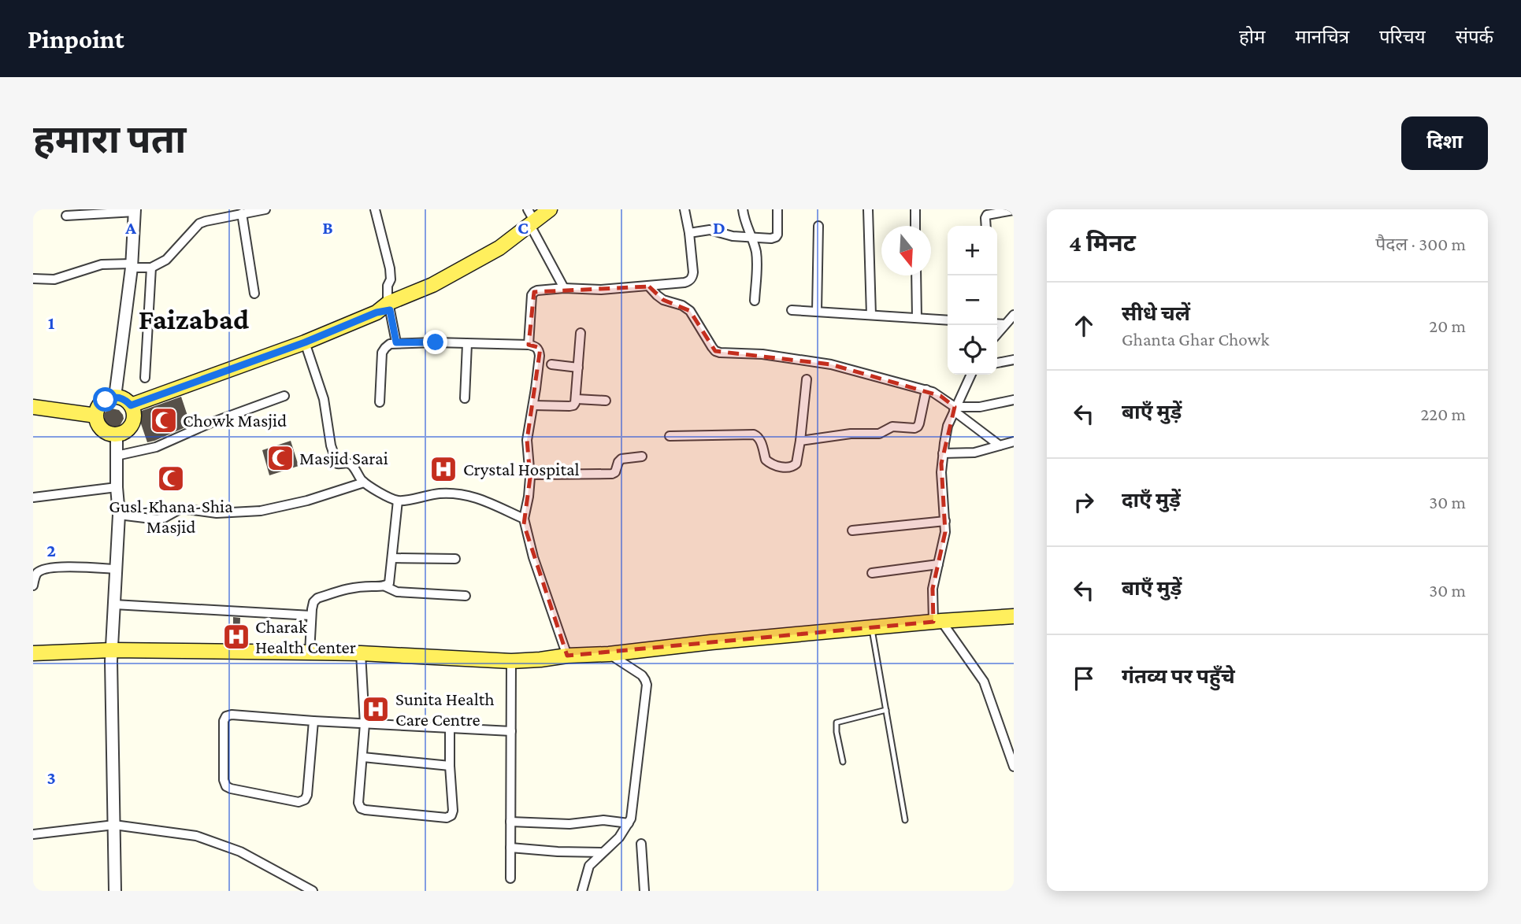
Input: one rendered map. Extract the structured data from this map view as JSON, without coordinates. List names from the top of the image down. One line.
{"districts":["Faizabad"],"places":{"mosque":["Chowk Masjid","Masjid Sarai","Gusl-Khana-Shia Masjid"],"hospital":["Crystal Hospital","Charak Health Center","Sunita Health Care Centre"]},"north":"bottom","page":{"header":"Pinpoint","nav":["होम","मानचित्र","परिचय","संपर्क"],"buttons":"दिशा","title":"हमारा पता","heading":["4 मिनट","पैदल · 300 m"],"map_buttons":["+","−"],"list":[["सीधे चलें","Ghanta Ghar Chowk","20 m"],["बाएँ मुड़ें","220 m"],["दाएँ मुड़ें","30 m"],["बाएँ मुड़ें","30 m"],"गंतव्य पर पहुँचे"]},"grid":{"columns":["A","B","C","D"],"rows":["1","2","3"]}}
